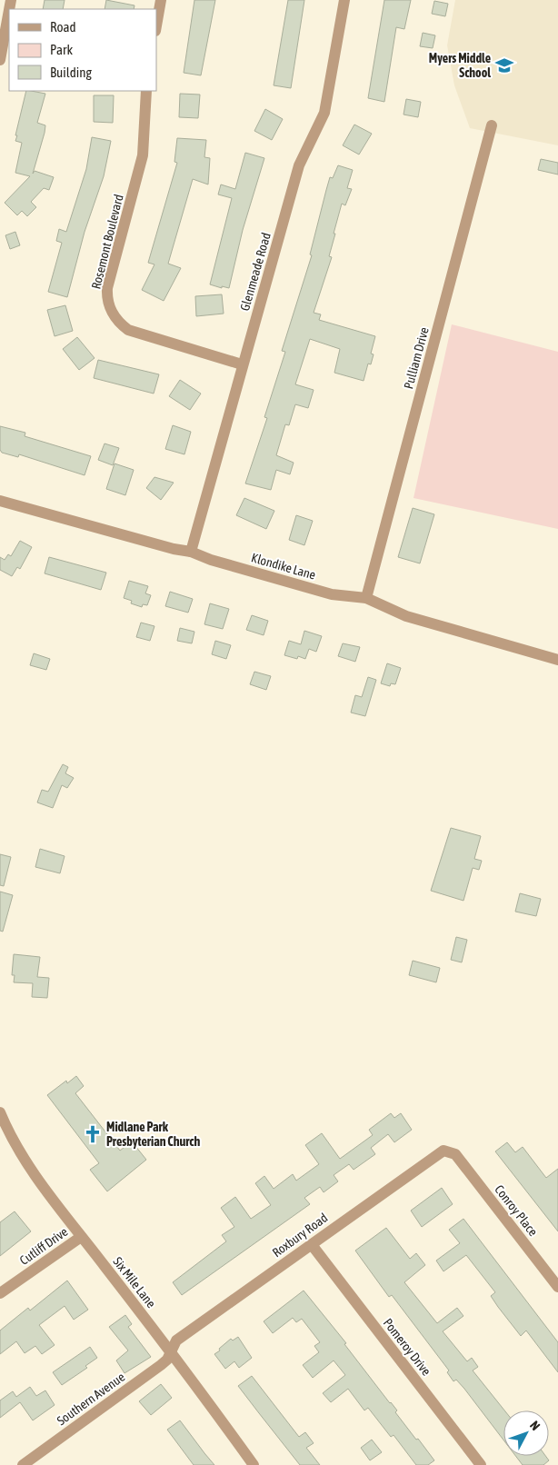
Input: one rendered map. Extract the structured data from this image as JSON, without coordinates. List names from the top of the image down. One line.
{"streets":{"street":["Rosemont Boulevard","Glenmeade Road","Pulliam Drive","Klondike Lane","Conroy Place","Roxbury Road","Cutliff Drive","Six Mile Lane","Pomeroy Drive","Southern Avenue"]},"crossings":[["Rosemont Boulevard","Glenmeade Road"],["Glenmeade Road","Klondike Lane"],["Pulliam Drive","Klondike Lane"],["Conroy Place","Roxbury Road"],["Roxbury Road","Six Mile Lane"],["Roxbury Road","Pomeroy Drive"],["Roxbury Road","Southern Avenue"],["Cutliff Drive","Six Mile Lane"],["Six Mile Lane","Southern Avenue"]],"places":{"school or university":["Myers Middle School"],"church":["Midlane Park Presbyterian Church"]},"legend":["Road","Park","Building"],"north":"top right"}
